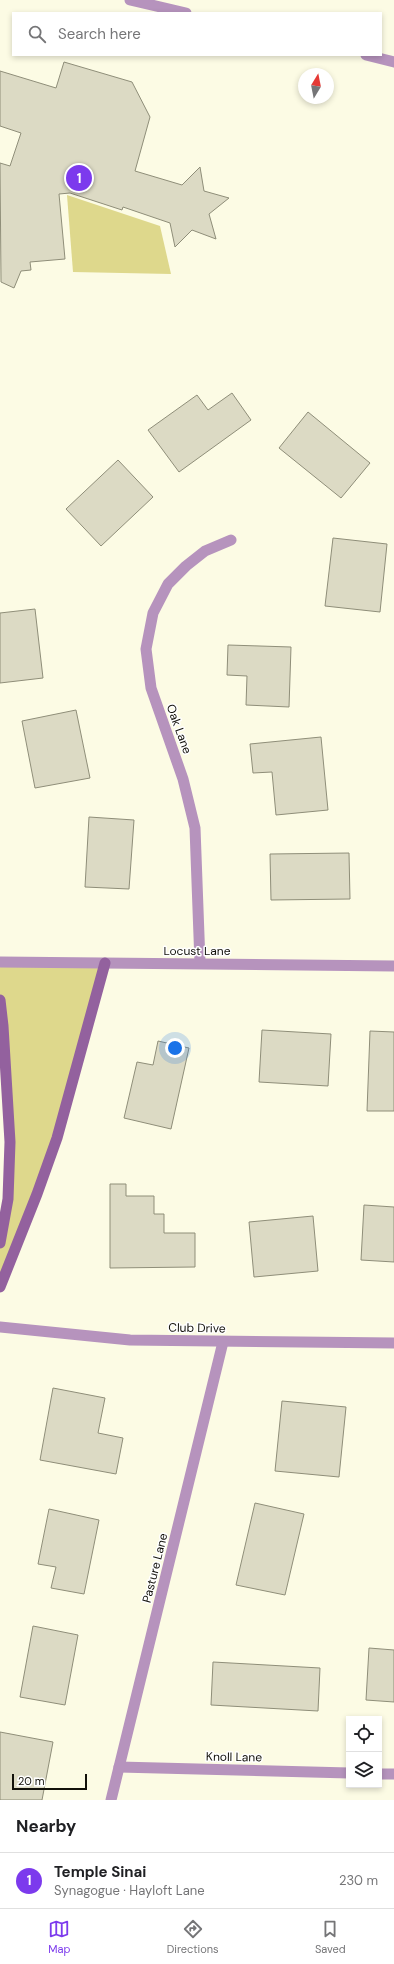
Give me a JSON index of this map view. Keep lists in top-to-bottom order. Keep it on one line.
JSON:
{"streets":{"street":["Oak Lane","Locust Lane","Club Drive","Pasture Lane","Knoll Lane"]},"crossings":[["Oak Lane","Locust Lane"],["Club Drive","Pasture Lane"],["Pasture Lane","Knoll Lane"]],"scale_bar":"20 m","north":"top","page":{"search":"Search here","pins":"1","scale":"20 m","heading":"Nearby","list":[{"mark":"1","name":"Temple Sinai","note":"Synagogue · Hayloft Lane","value":"230 m"}],"nav":["Map","Directions","Saved"]}}
